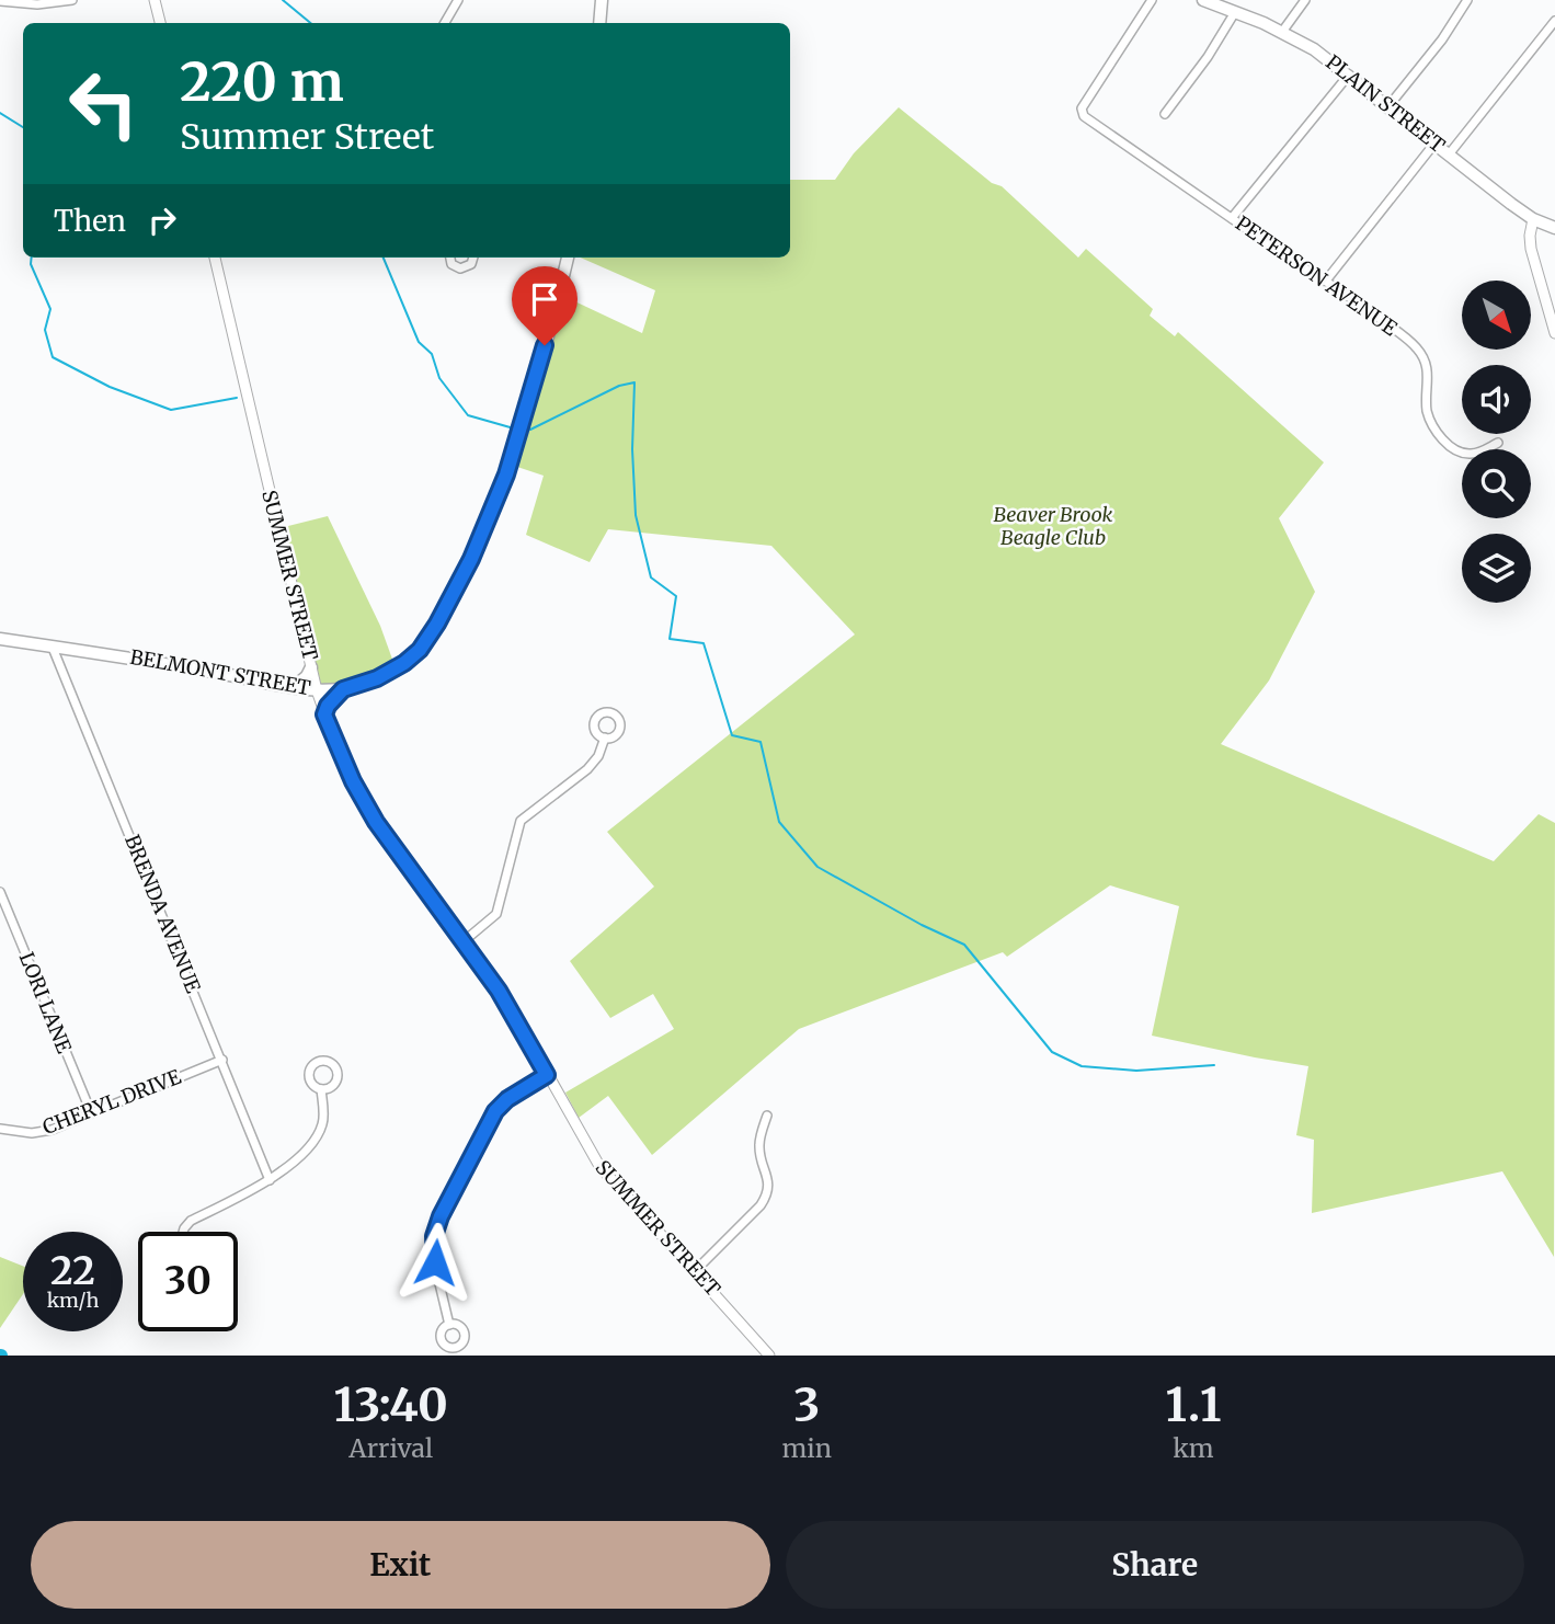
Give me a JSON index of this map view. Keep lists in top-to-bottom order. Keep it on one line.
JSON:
{"streets":{"main road":["PLAIN STREET","BELMONT STREET"],"street":["PETERSON AVENUE","SUMMER STREET","BRENDA AVENUE","LORI LANE","CHERYL DRIVE"]},"crossings":[["SUMMER STREET","BELMONT STREET"],["BELMONT STREET","BRENDA AVENUE"],["BRENDA AVENUE","CHERYL DRIVE"],["LORI LANE","CHERYL DRIVE"]],"parks":["Beaver Brook Beagle Club"],"north":"bottom right","page":{"turn":["220 m","Summer Street"],"then":"Then","speed":"22 km/h","limit":"30","eta":["13:40","Arrival","3","min","1.1","km"],"buttons":["Exit","Share"]}}
